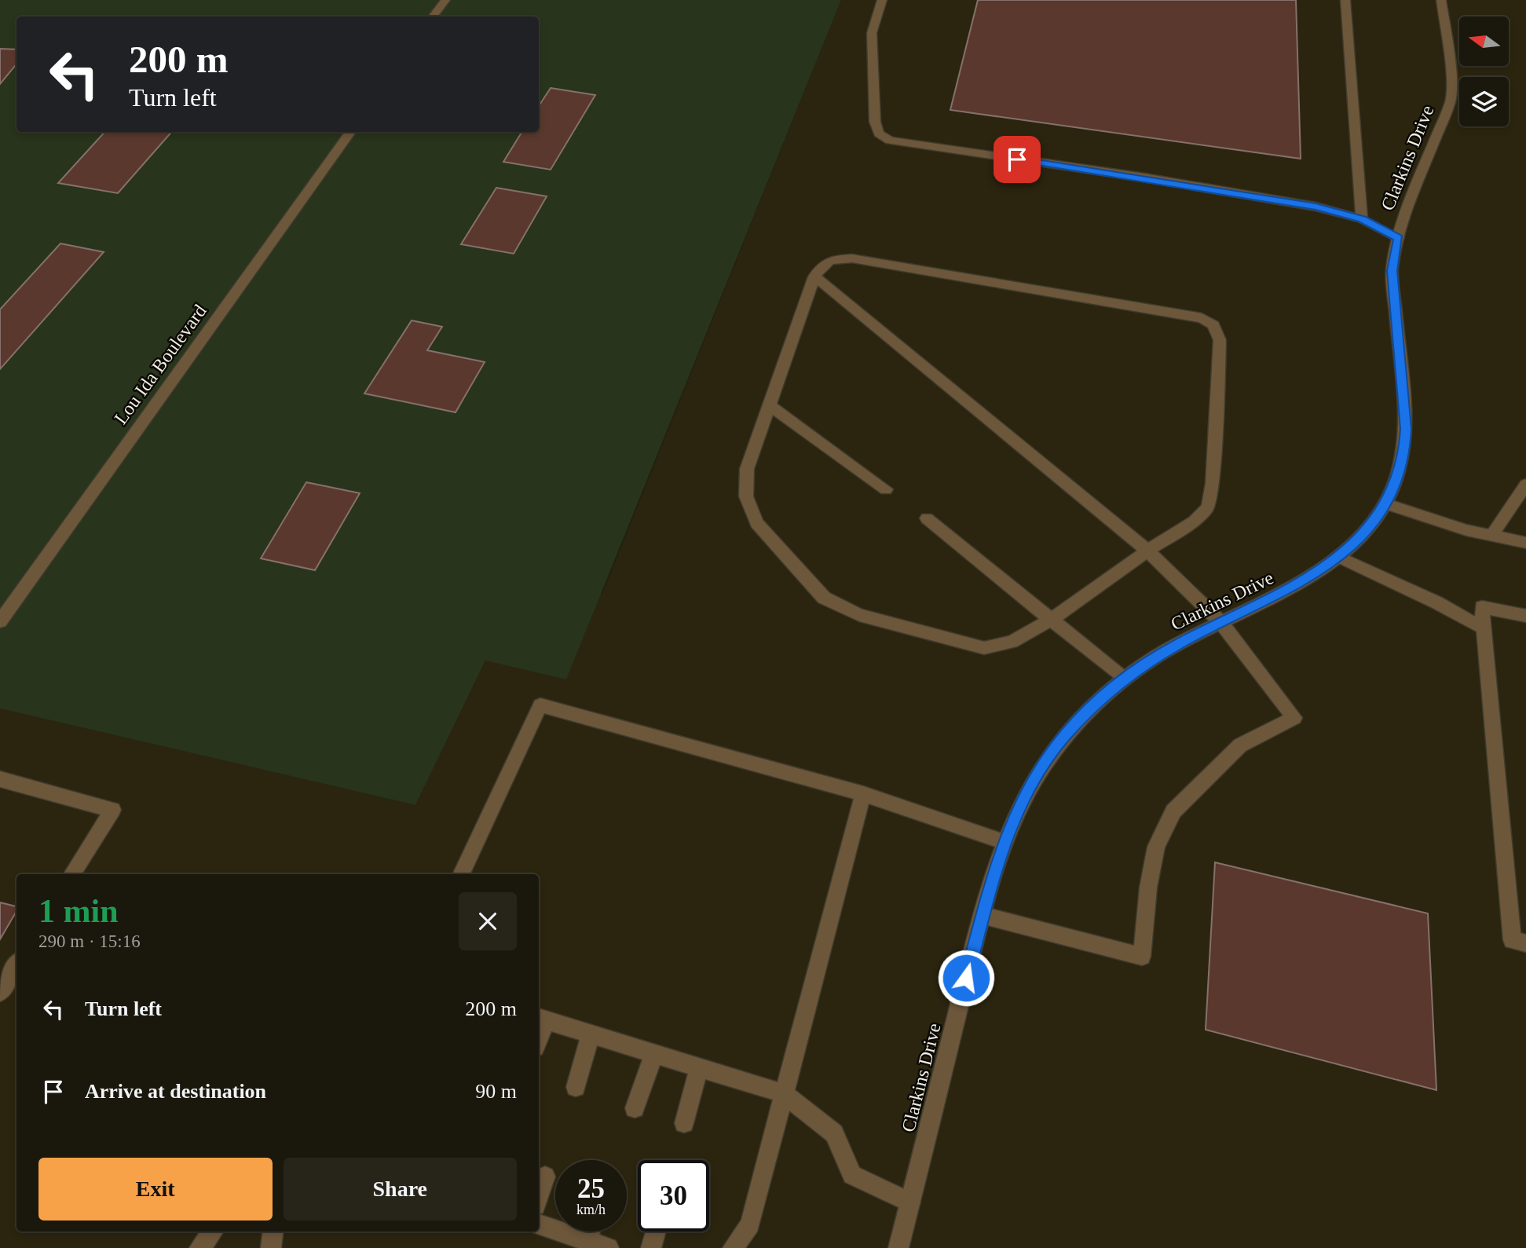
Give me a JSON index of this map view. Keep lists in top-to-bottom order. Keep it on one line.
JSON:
{"streets":{"street":["Clarkins Drive","Lou Ida Boulevard"]},"north":"left","page":{"turn":["200 m","Turn left"],"heading":["1 min","290 m · 15:16"],"list":[{"name":"Turn left","value":"200 m"},{"name":"Arrive at destination","value":"90 m"}],"buttons":["Exit","Share"],"speed":"25 km/h","limit":"30"}}
